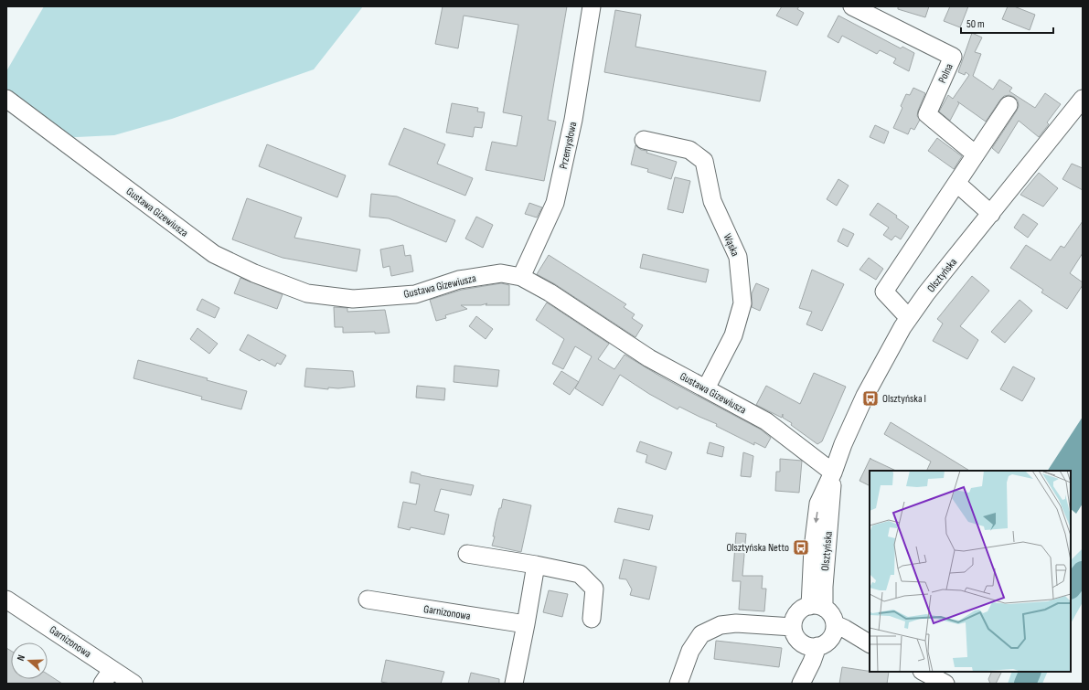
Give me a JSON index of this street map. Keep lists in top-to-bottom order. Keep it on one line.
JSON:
{"streets":{"street":["Polna","Przemysłowa","Gustawa Gizewiusza","Wąska","Olsztyńska","Garnizonowa"]},"crossings":[["Przemysłowa","Gustawa Gizewiusza"],["Gustawa Gizewiusza","Wąska"],["Gustawa Gizewiusza","Olsztyńska"]],"places":{"bus stop":["Olsztyńska I","Olsztyńska Netto"]},"scale_bar":"50 m","north":"left"}
